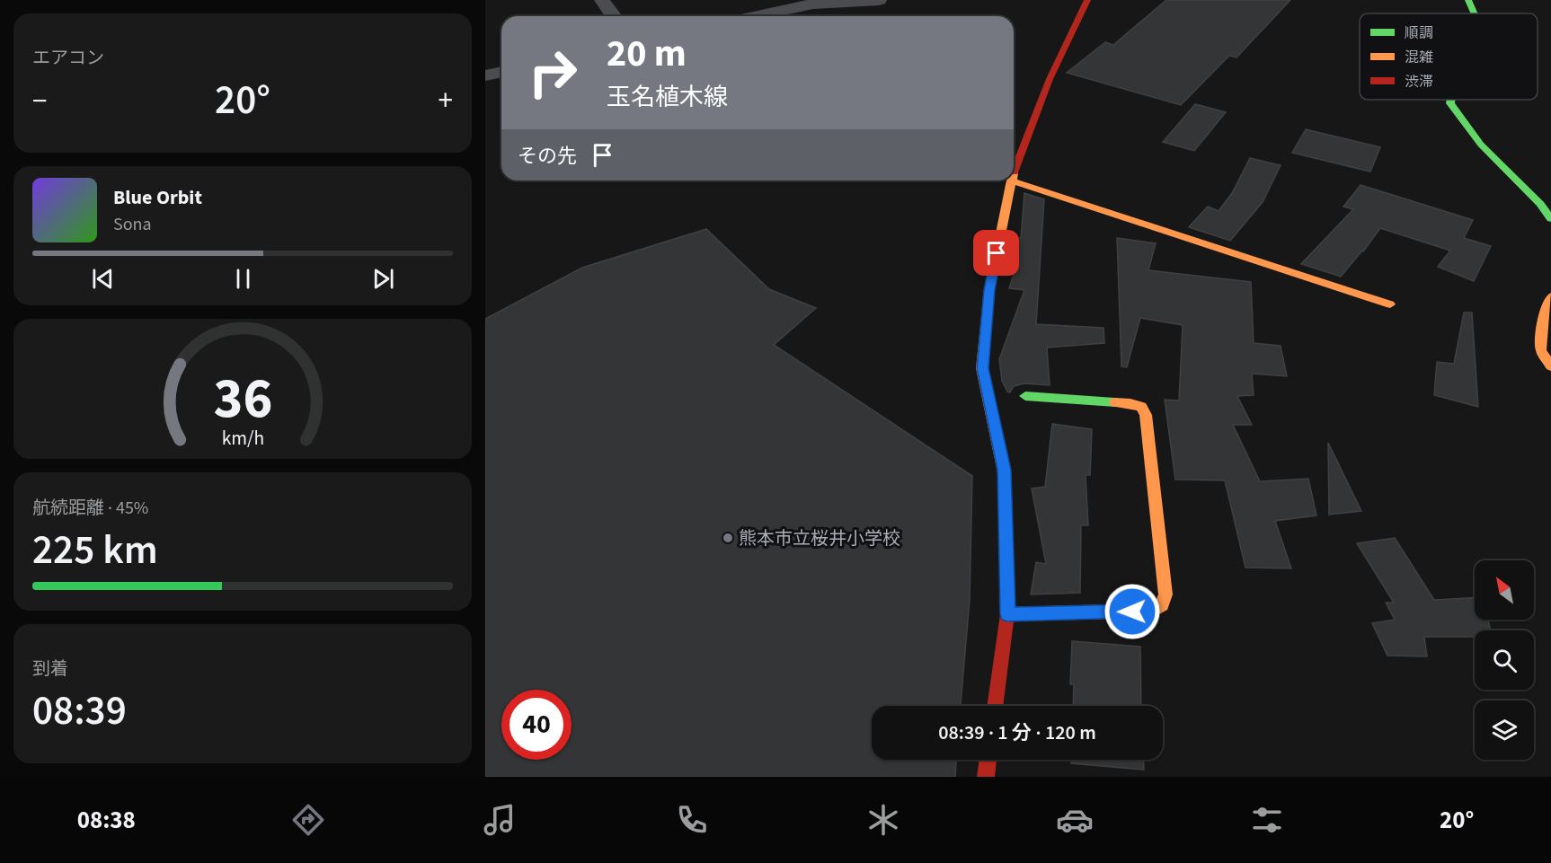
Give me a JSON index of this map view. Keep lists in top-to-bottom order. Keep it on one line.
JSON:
{"places":["熊本市立桜井小学校"],"legend":["順調","混雑","渋滞"],"north":"top left","page":{"tile":["エアコン",["航続距離 · 45%","225 km"],["到着","08:39"]],"turn":["20 m","玉名植木線"],"heat":["−","20°","+"],"then":"その先","song":["Blue Orbit","Sona"],"limit":"40","trip":"08:39 · 1 分 · 120 m","tabs":["08:38","20°"],"gauge":["36","km/h"]}}
